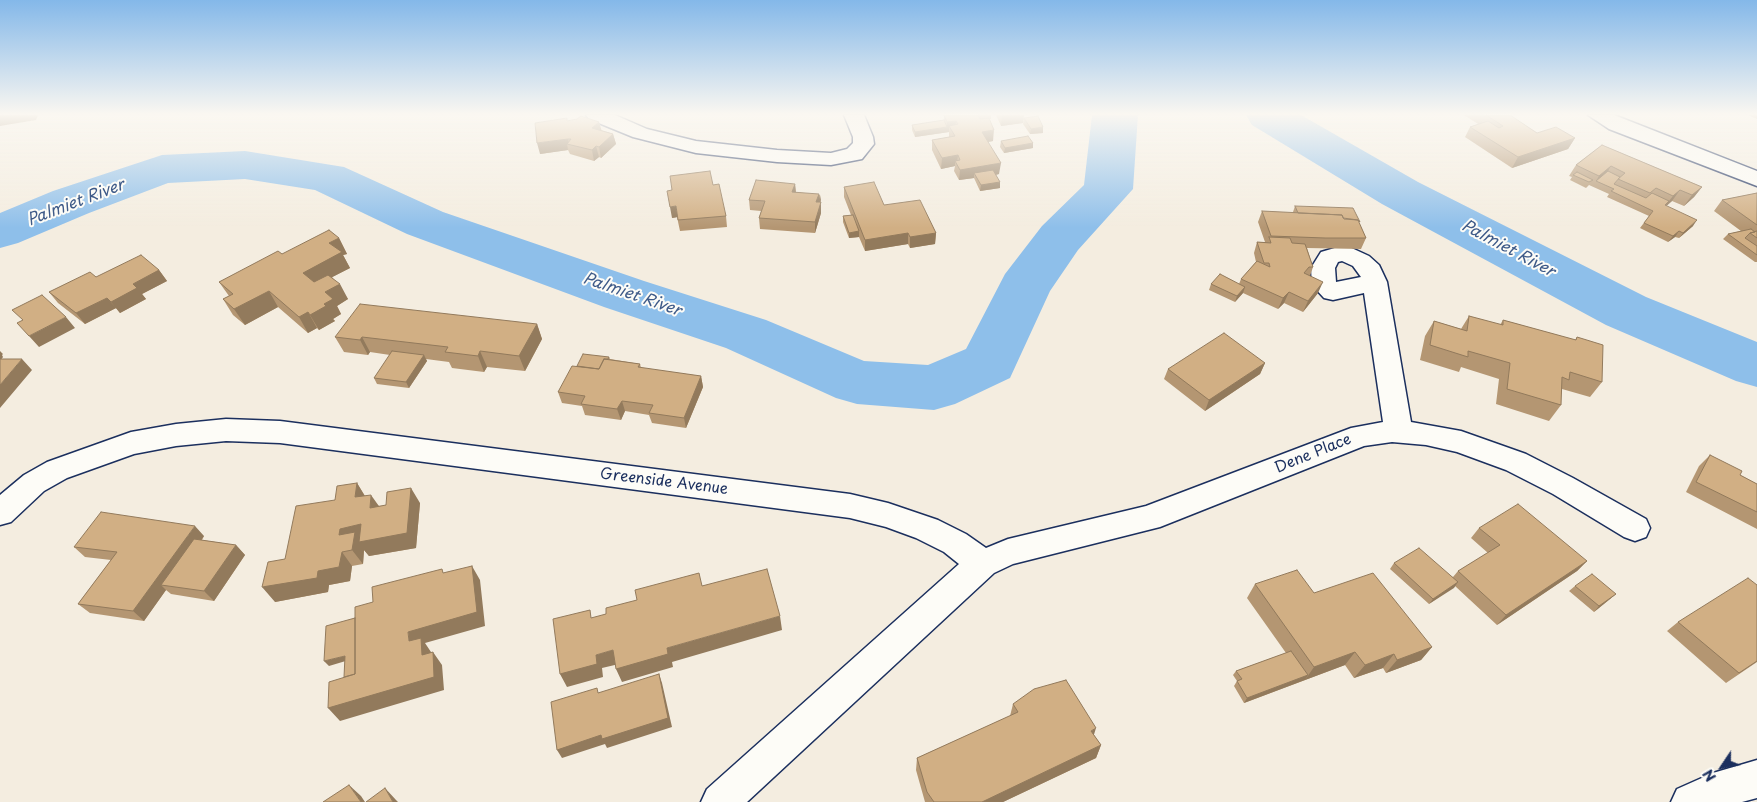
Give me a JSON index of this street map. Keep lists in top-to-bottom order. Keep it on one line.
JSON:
{"streets":{"street":["Dene Place","Greenside Avenue"]},"crossings":[["Dene Place","Greenside Avenue"]],"water":["Palmiet River"],"north":"bottom left"}
